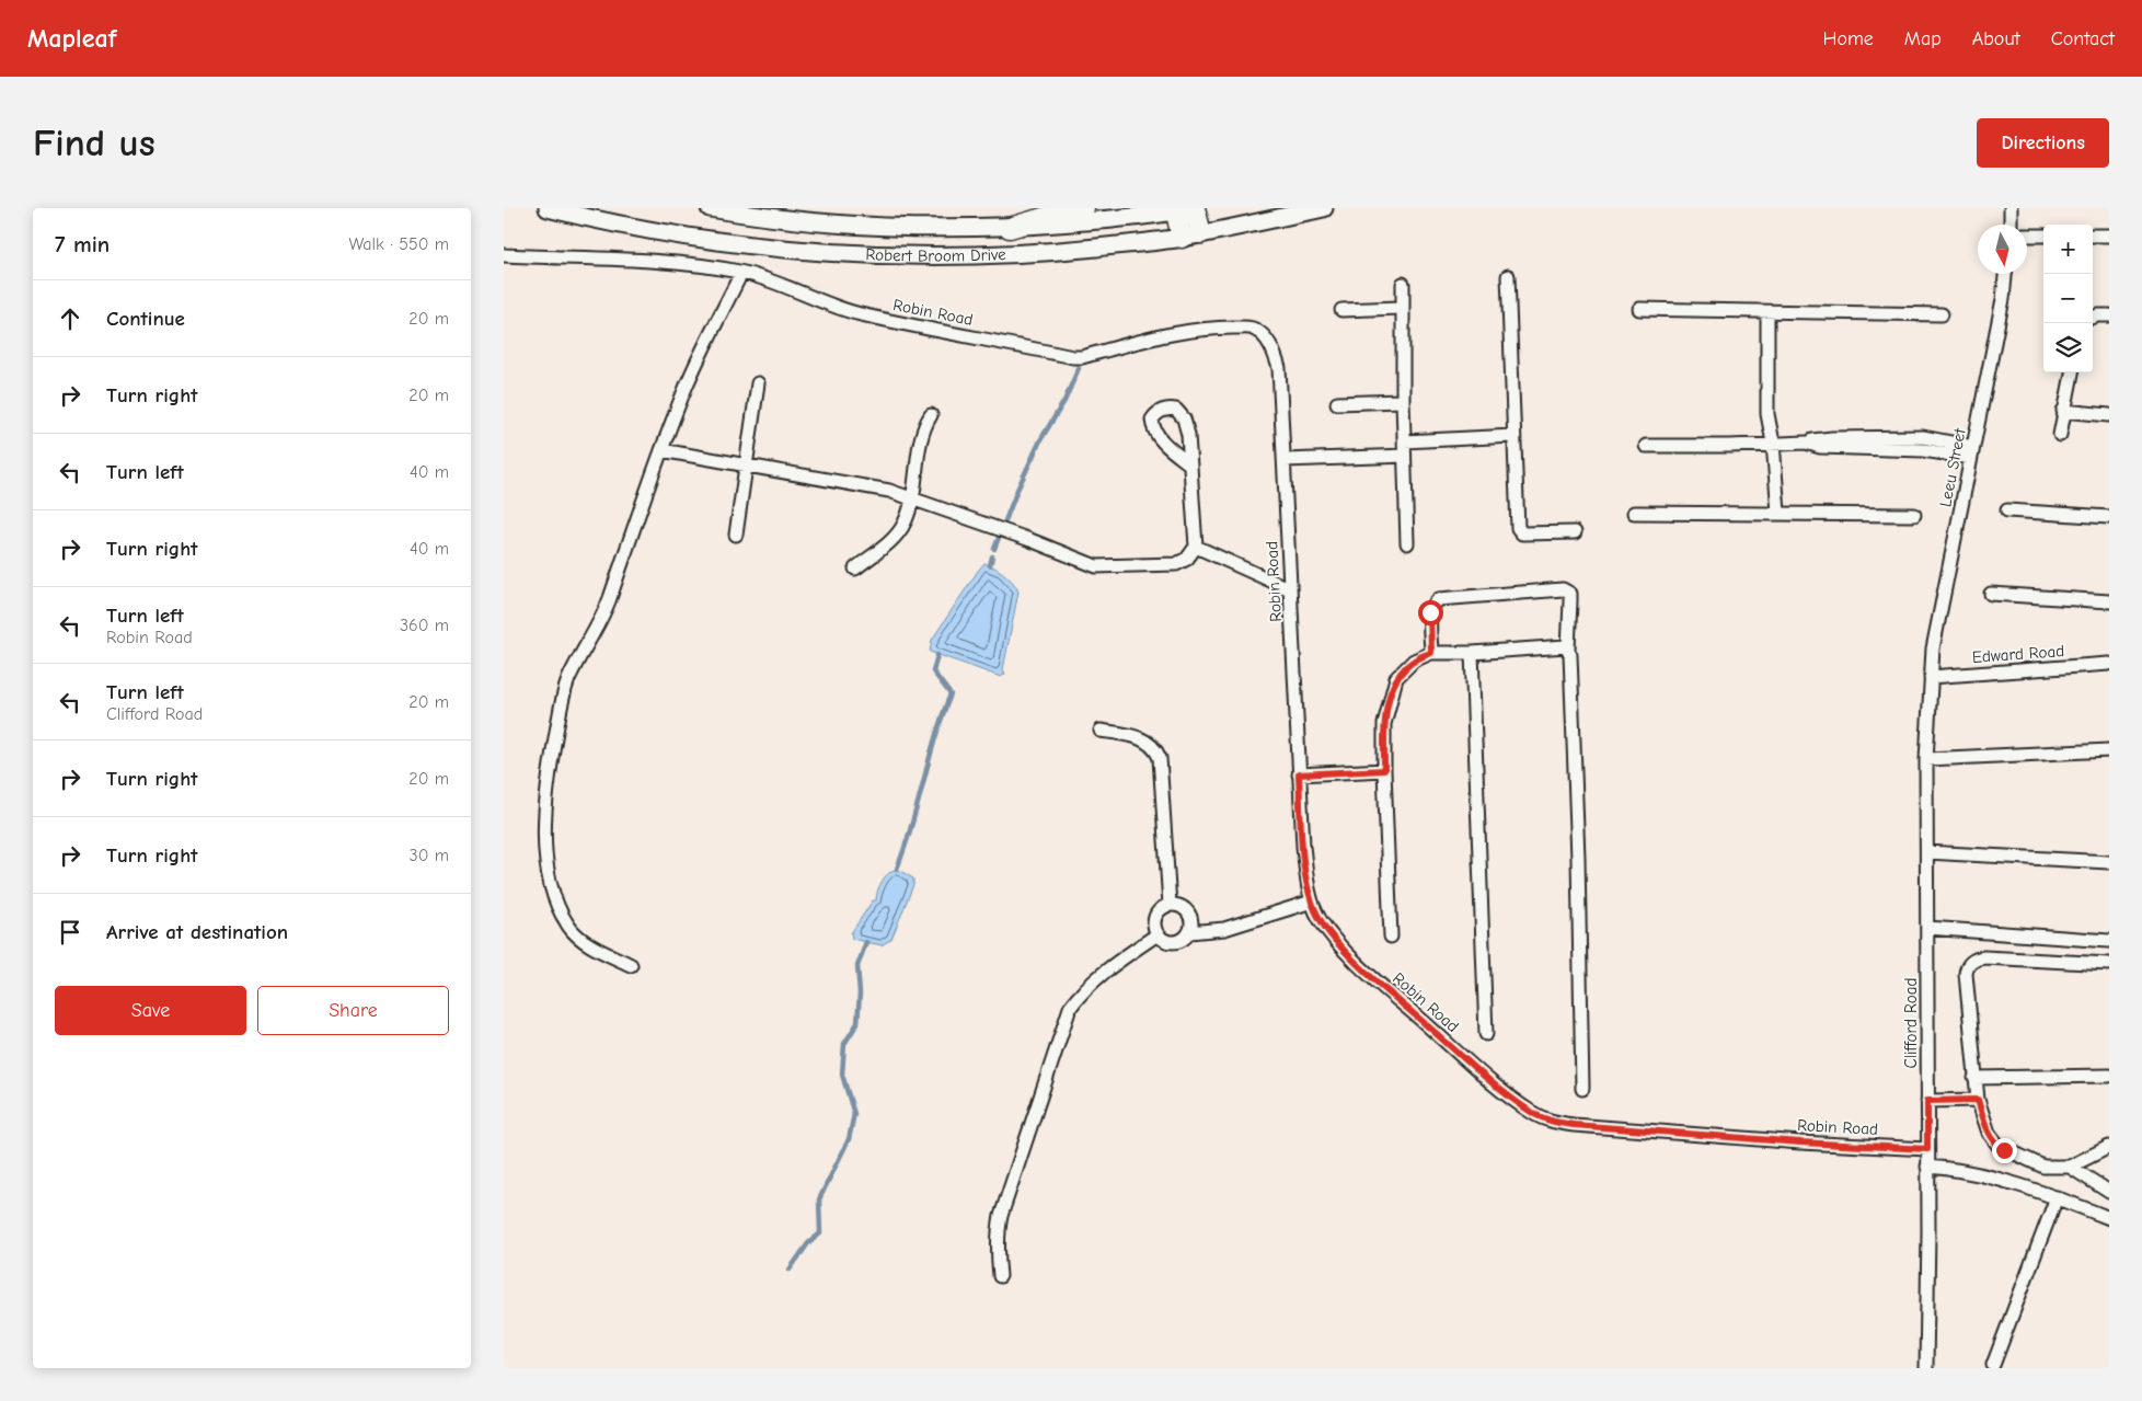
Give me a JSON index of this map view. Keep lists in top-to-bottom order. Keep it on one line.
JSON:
{"streets":{"street":["Robert Broom Drive","Robin Road","Leeu Street","Edward Road","Clifford Road"]},"crossings":[["Robin Road","Clifford Road"],["Leeu Street","Edward Road"],["Leeu Street","Clifford Road"],["Edward Road","Clifford Road"]],"north":"bottom","page":{"header":"Mapleaf","nav":["Home","Map","About","Contact"],"buttons":["Directions",["Save","Share"]],"title":"Find us","heading":["7 min","Walk · 550 m"],"map_buttons":["+","−"],"list":[["Continue","20 m"],["Turn right","20 m"],["Turn left","40 m"],["Turn right","40 m"],["Turn left","Robin Road","360 m"],["Turn left","Clifford Road","20 m"],["Turn right","20 m"],["Turn right","30 m"],"Arrive at destination"]}}
